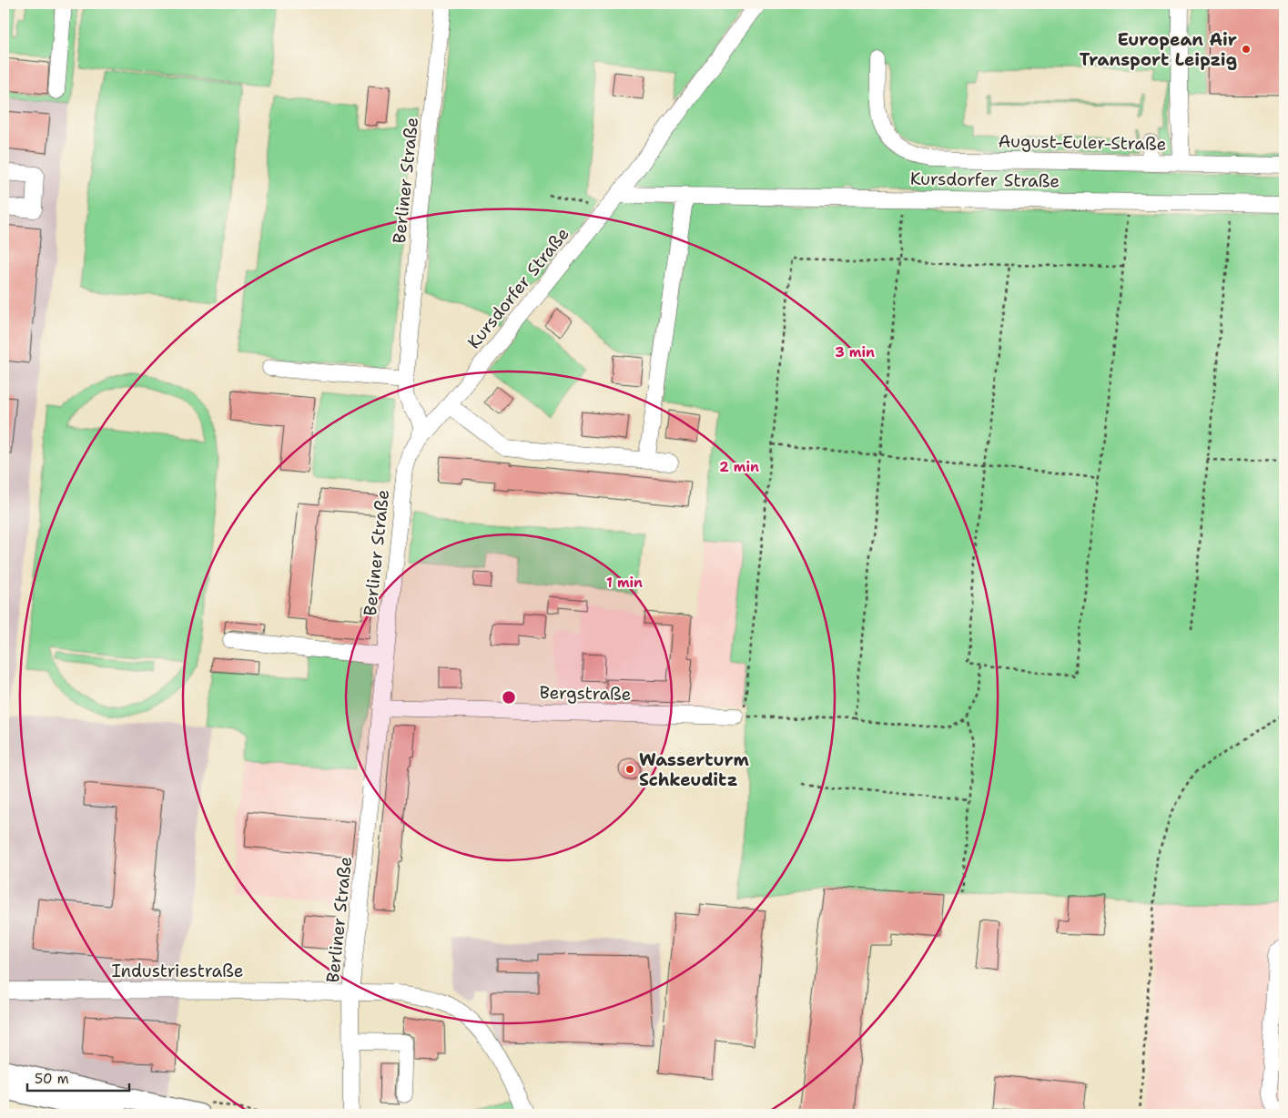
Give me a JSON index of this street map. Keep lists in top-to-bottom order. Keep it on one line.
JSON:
{"streets":{"street":["August-Euler-Straße","Kursdorfer Straße","Berliner Straße","Bergstraße","Industriestraße"]},"crossings":[["Kursdorfer Straße","Berliner Straße"],["Berliner Straße","Bergstraße"],["Berliner Straße","Industriestraße"]],"places":["European Air Transport Leipzig","Wasserturm Schkeuditz"],"scale_bar":"50 m","rings":["3 min","2 min","1 min"]}
